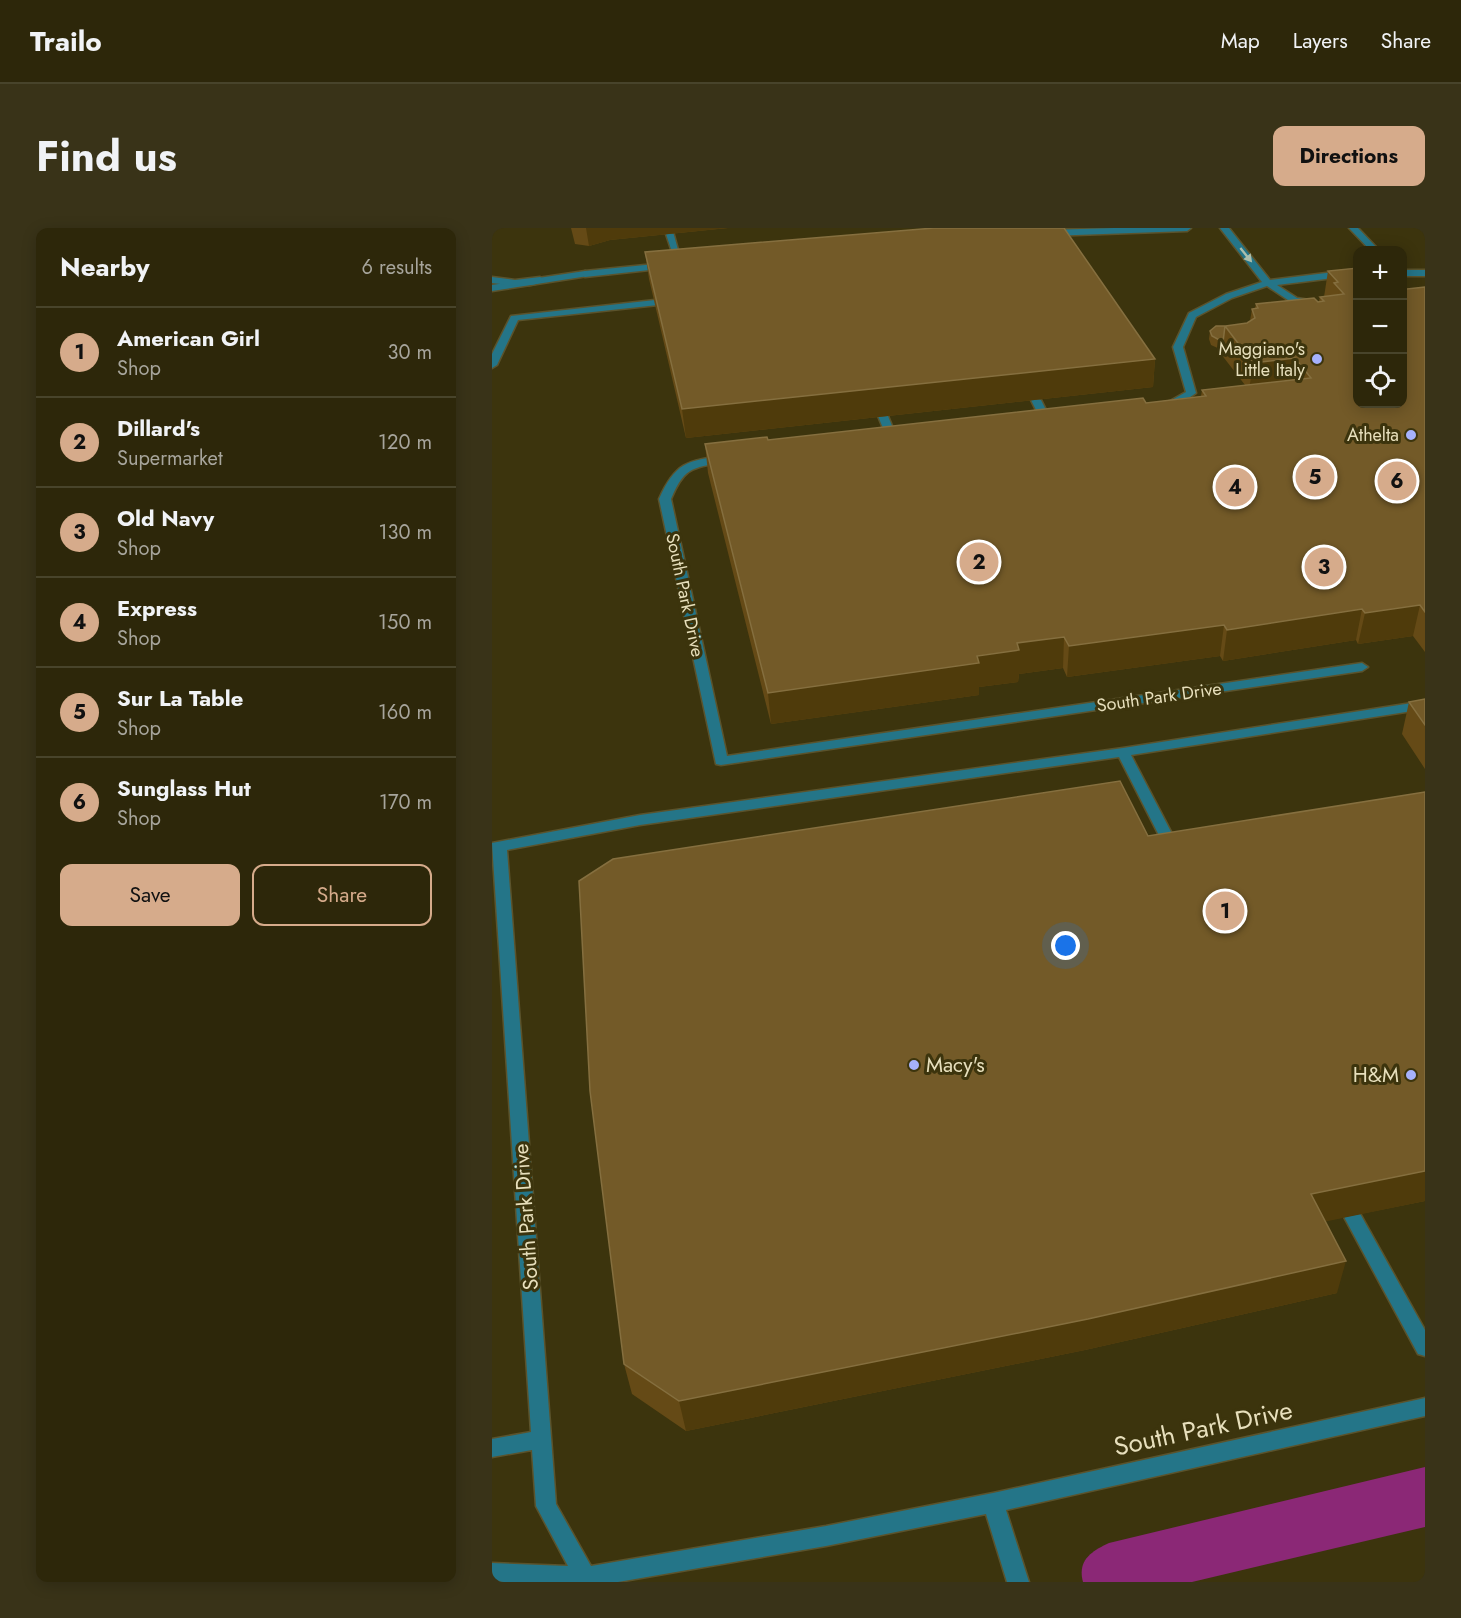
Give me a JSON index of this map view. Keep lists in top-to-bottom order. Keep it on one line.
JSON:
{"streets":{"street":["South Park Drive"]},"places":["Maggiano's Little Italy","Athelta","Macy's","H&M"],"page":{"header":"Trailo","nav":["Map","Layers","Share"],"title":"Find us","buttons":["Directions",["Save","Share"]],"heading":["Nearby","6 results"],"map_buttons":["+","−"],"list":[{"mark":"1","name":"American Girl","note":"Shop","value":"30 m"},{"mark":"2","name":"Dillard's","note":"Supermarket","value":"120 m"},{"mark":"3","name":"Old Navy","note":"Shop","value":"130 m"},{"mark":"4","name":"Express","note":"Shop","value":"150 m"},{"mark":"5","name":"Sur La Table","note":"Shop","value":"160 m"},{"mark":"6","name":"Sunglass Hut","note":"Shop","value":"170 m"}],"pins":["5","6","4","2","3","1"]}}
